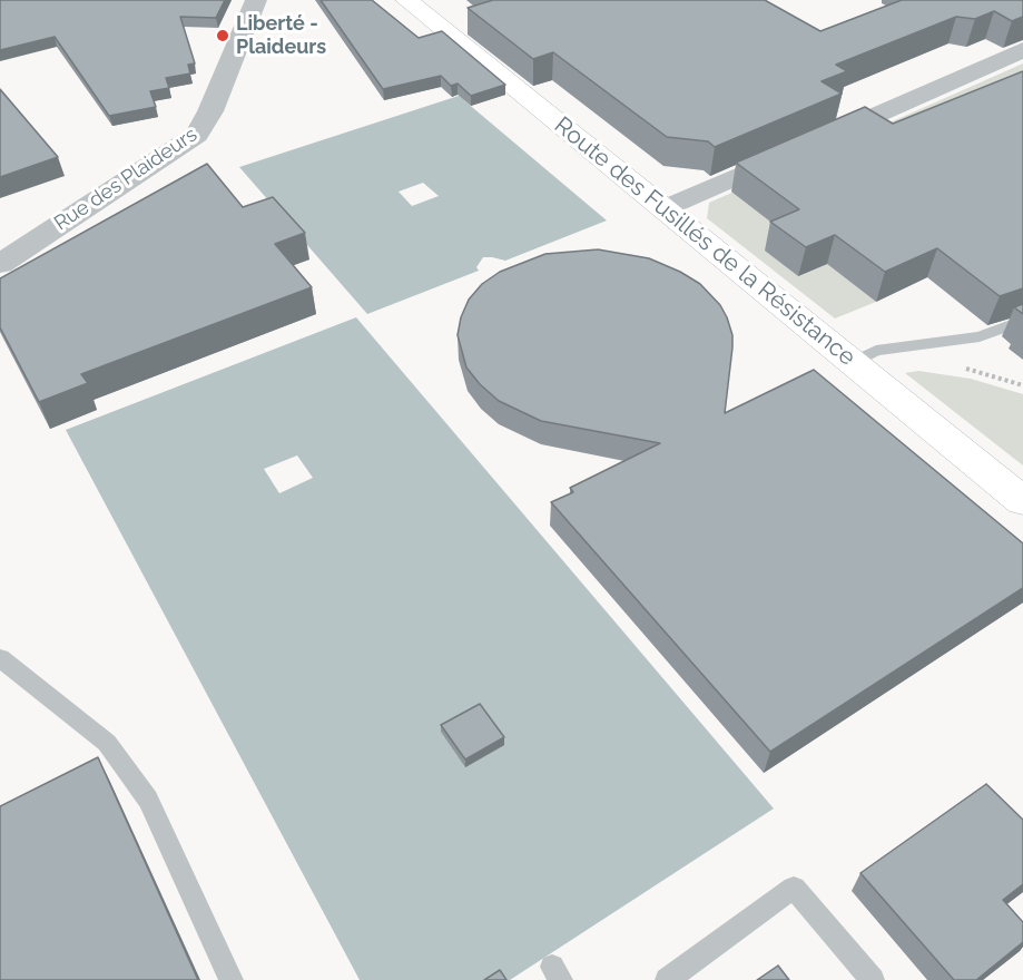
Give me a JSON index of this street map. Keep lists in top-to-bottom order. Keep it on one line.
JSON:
{"streets":{"main road":["Route des Fusillés de la Résistance"],"street":["Rue des Plaideurs"]},"places":["Liberté - Plaideurs"]}
